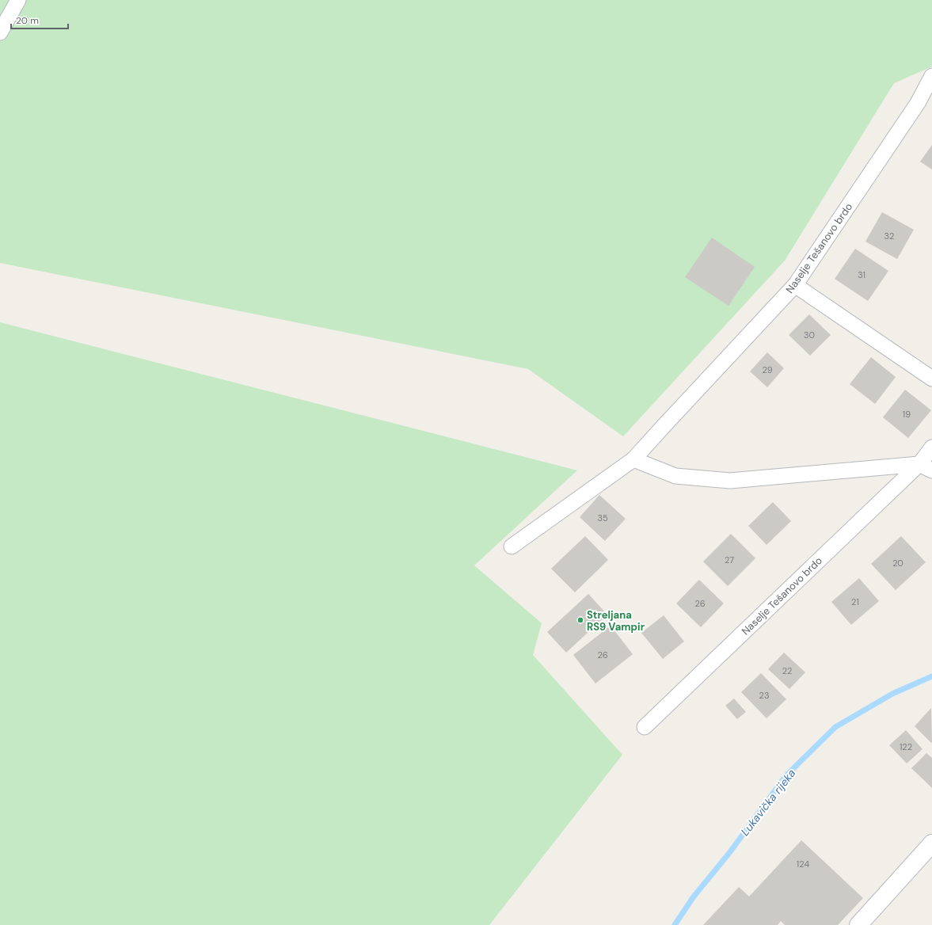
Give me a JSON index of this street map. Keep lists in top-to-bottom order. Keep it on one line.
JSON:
{"streets":{"street":["Naselje Tešanovo brdo"]},"water":["Lukavička rijeka"],"places":["Streljana RS9 Vampir"],"house_numbers":["32","31","30","29","19","35","27","20","21","26","26","22","23","122","124"],"scale_bar":"20 m"}
